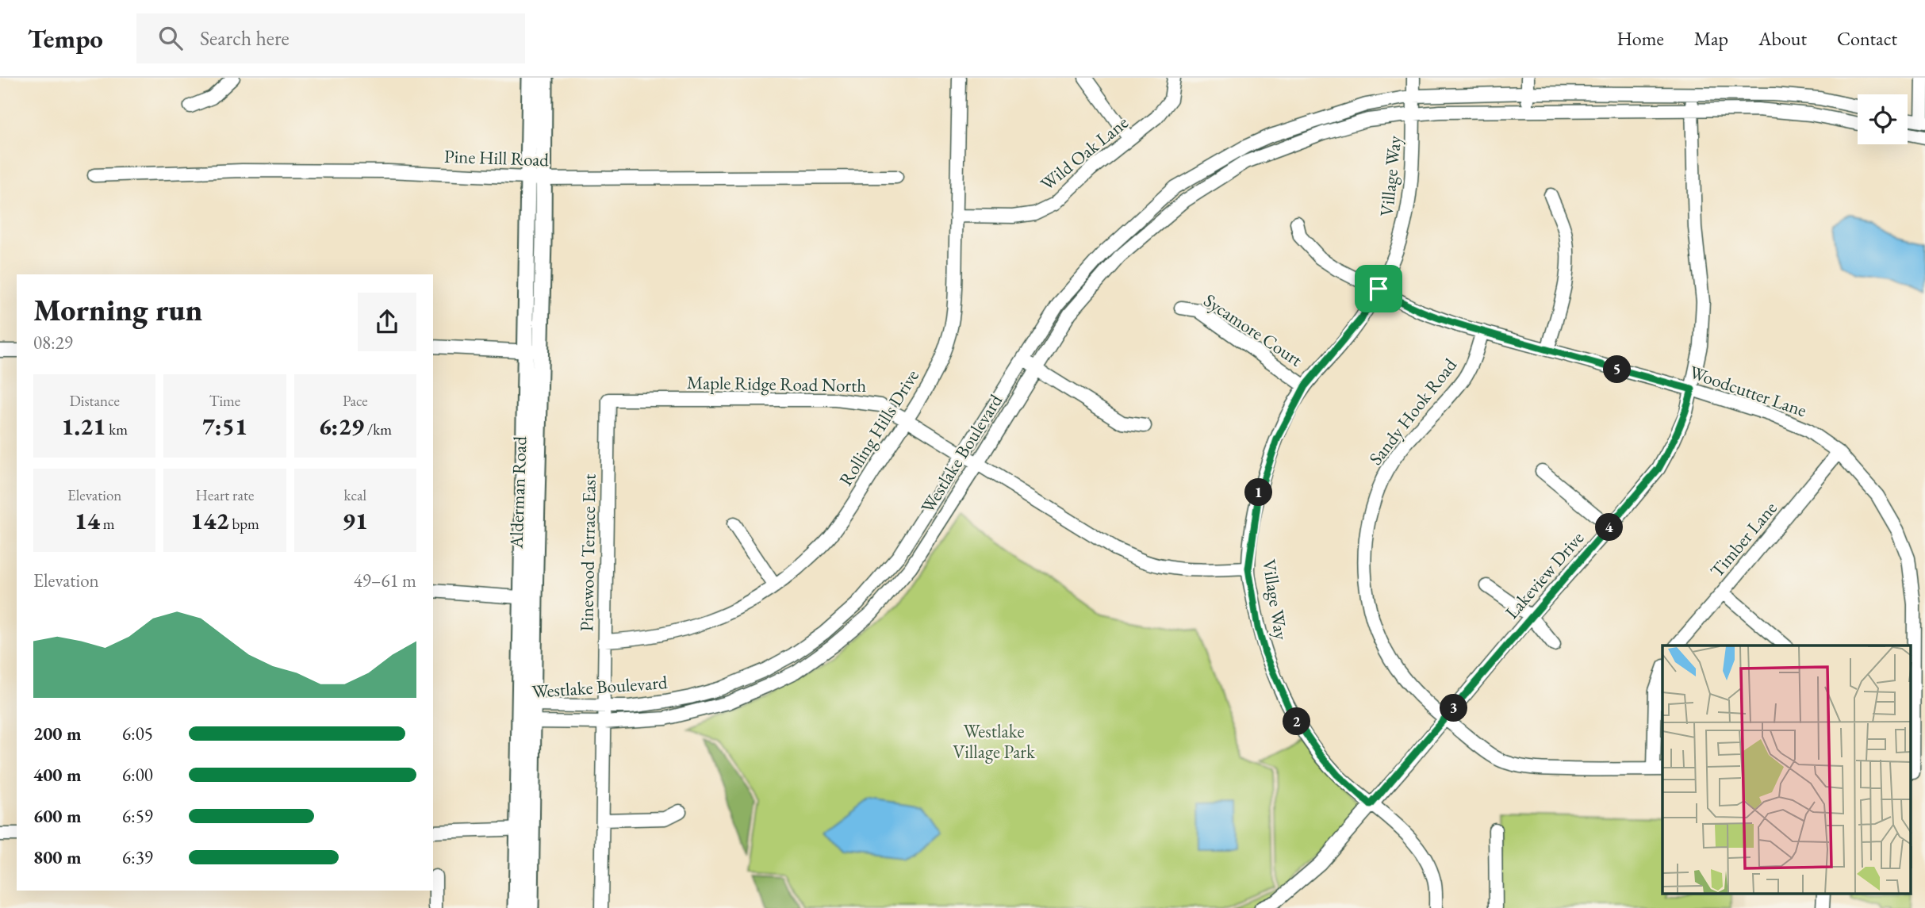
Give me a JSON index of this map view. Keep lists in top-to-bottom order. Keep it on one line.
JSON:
{"streets":{"main road":["Alderman Road"],"street":["Wild Oak Lane","Pine Hill Road","Village Way","Sycamore Court","Maple Ridge Road North","Woodcutter Lane","Sandy Hook Road","Rolling Hills Drive","Westlake Boulevard","Timber Lane","Pinewood Terrace East","Lakeview Drive"]},"crossings":[["Wild Oak Lane","Rolling Hills Drive"],["Pine Hill Road","Alderman Road"],["Village Way","Sycamore Court"],["Village Way","Maple Ridge Road North"],["Village Way","Woodcutter Lane"],["Village Way","Westlake Boulevard"],["Village Way","Lakeview Drive"],["Maple Ridge Road North","Rolling Hills Drive"],["Maple Ridge Road North","Westlake Boulevard"],["Maple Ridge Road North","Pinewood Terrace East"],["Woodcutter Lane","Sandy Hook Road"],["Woodcutter Lane","Timber Lane"],["Woodcutter Lane","Lakeview Drive"],["Sandy Hook Road","Lakeview Drive"],["Rolling Hills Drive","Pinewood Terrace East"],["Westlake Boulevard","Alderman Road"],["Westlake Boulevard","Pinewood Terrace East"],["Westlake Boulevard","Lakeview Drive"]],"parks":["Westlake Village Park"],"page":{"header":"Tempo","search":"Search here","nav":["Home","Map","About","Contact"],"heading":["Morning run","08:29"],"pins":["5","1","4","3","2"],"stats":[["Distance","1.21 km"],["Time","7:51"],["Pace","6:29 /km"],["Elevation","14 m"],["Heart rate","142 bpm"],["kcal","91"]],"chart":["Elevation","49–61 m"],"list":[{"name":"200 m","note":"6:05"},{"name":"400 m","note":"6:00"},{"name":"600 m","note":"6:59"},{"name":"800 m","note":"6:39"}]}}
